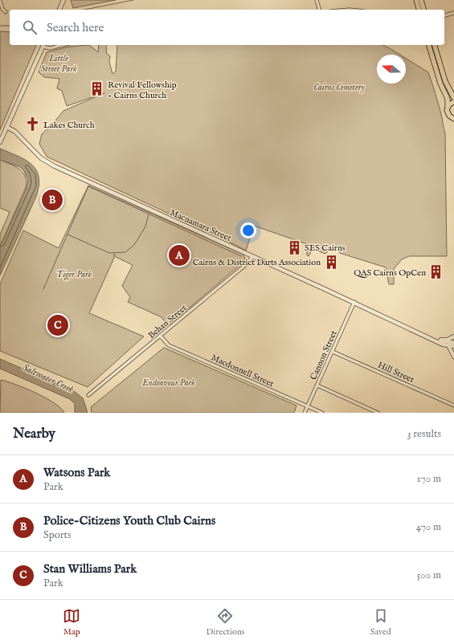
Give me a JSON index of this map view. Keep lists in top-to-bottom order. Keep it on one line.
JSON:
{"streets":{"street":["Macnamara Street","Behan Street","Cannon Street","Macdonnell Street","Hill Street"]},"crossings":[["Macnamara Street","Behan Street"],["Macnamara Street","Cannon Street"],["Behan Street","Macdonnell Street"],["Cannon Street","Macdonnell Street"],["Cannon Street","Hill Street"]],"water":["Saltwater Creek"],"parks":["Little Street Park","Cairns Cemetery","Tiger Park","Endeavour Park"],"places":{"building":["Revival Fellowship - Cairns Church","SES Cairns","Cairns & District Darts Association","QAS Cairns OpCen"],"church":["Lakes Church"]},"north":"left","page":{"search":"Search here","pins":["B","A","C"],"heading":["Nearby","3 results"],"list":[{"mark":"A","name":"Watsons Park","note":"Park","value":"170 m"},{"mark":"B","name":"Police-Citizens Youth Club Cairns","note":"Sports","value":"470 m"},{"mark":"C","name":"Stan Williams Park","note":"Park","value":"500 m"}],"nav":["Map","Directions","Saved"]}}
